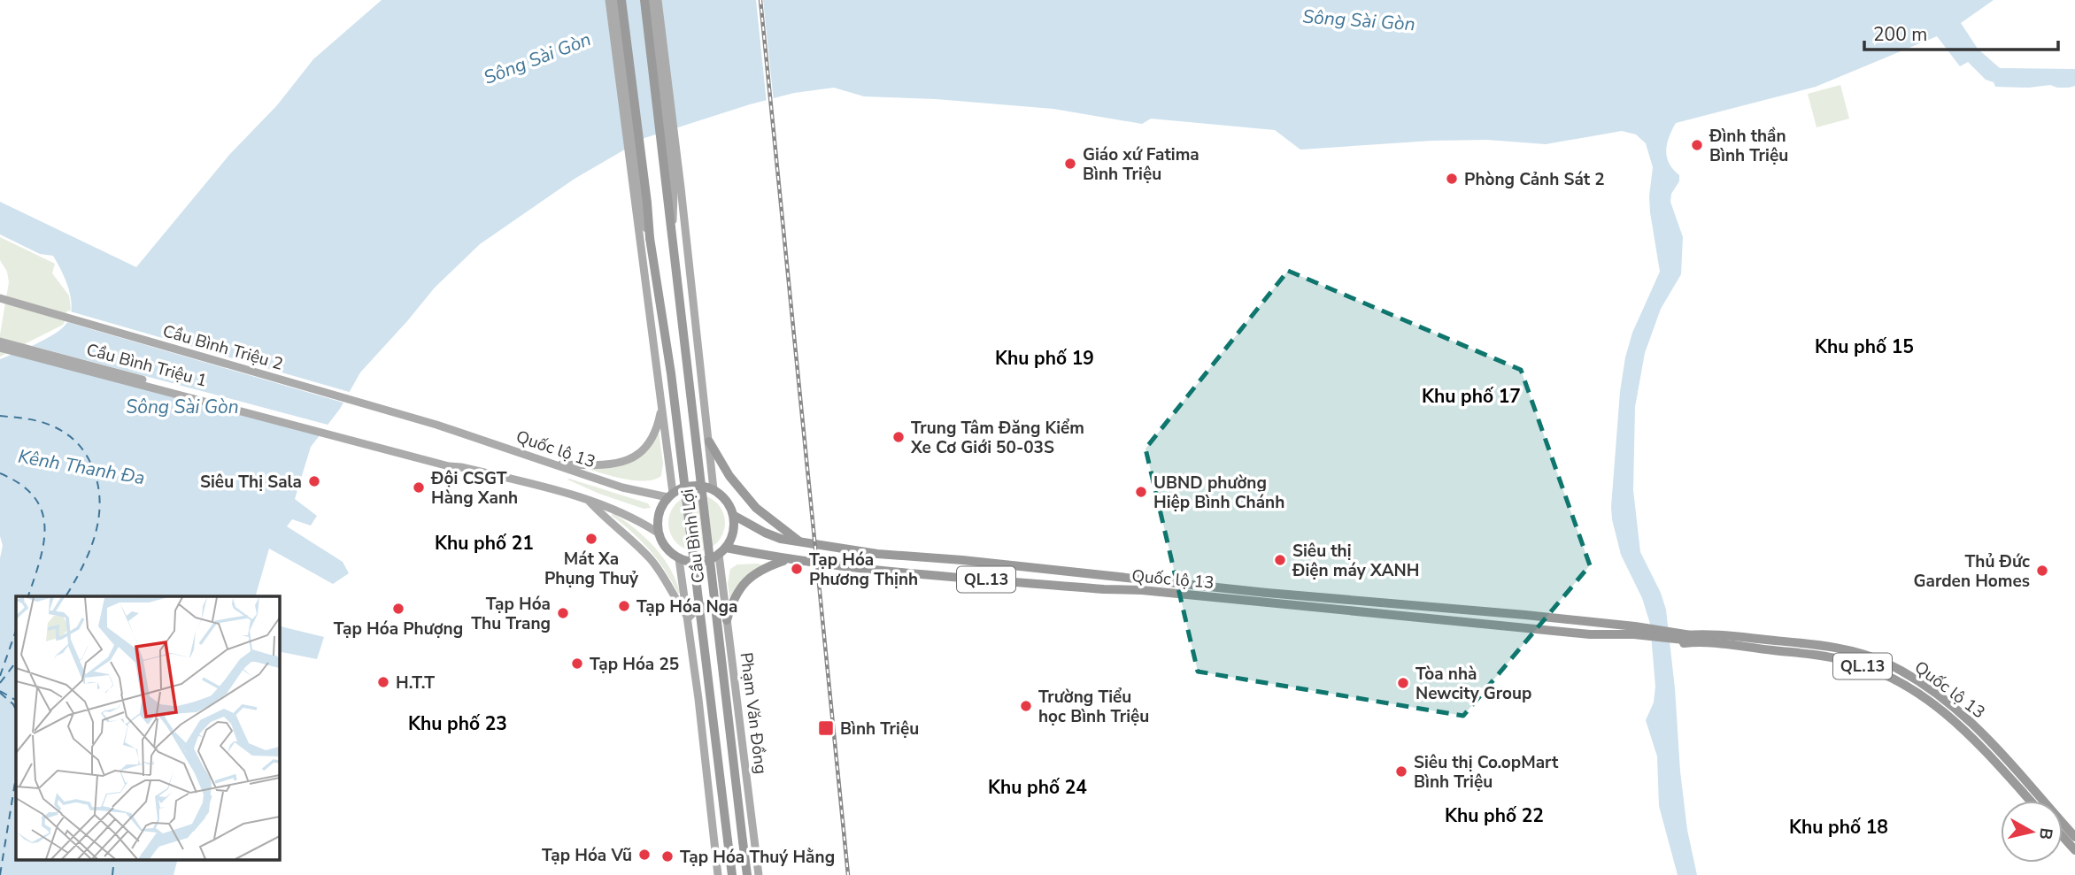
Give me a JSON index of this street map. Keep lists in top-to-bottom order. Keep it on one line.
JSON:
{"streets":{"highway":["Quốc lộ 13","Cầu Bình Lợi","QL.13"],"main road":["Cầu Bình Triệu 2","Cầu Bình Triệu 1","Phạm Văn Đồng"]},"crossings":[["Cầu Bình Triệu 2","Quốc lộ 13"],["Quốc lộ 13","Phạm Văn Đồng"]],"districts":["Khu phố 15","Khu phố 19","Khu phố 17","Khu phố 21","Khu phố 23","Khu phố 24","Khu phố 22","Khu phố 18"],"water":["Sông Sài Gòn","Kênh Thanh Đa"],"places":{"other":["Đình thần Bình Triệu","Giáo xứ Fatima Bình Triệu","Phòng Cảnh Sát 2","Trung Tâm Đăng Kiểm Xe Cơ Giới 50-03S","Siêu Thị Sala","Đội CSGT Hàng Xanh","UBND phường Hiệp Bình Chánh","Mát Xa Phụng Thuỷ","Siêu thị Điện máy XANH","Tạp Hóa Phương Thịnh","Thủ Đức Garden Homes","Tạp Hóa Nga","Tạp Hóa Phượng","Tạp Hóa Thu Trang","Tạp Hóa 25","H.T.T","Tòa nhà Newcity Group","Trường Tiểu học Bình Triệu","Siêu thị Co.opMart Bình Triệu","Tạp Hóa Vũ","Tạp Hóa Thuý Hằng"],"transit":["Bình Triệu"]},"scale_bar":"200 m","north":"right"}
